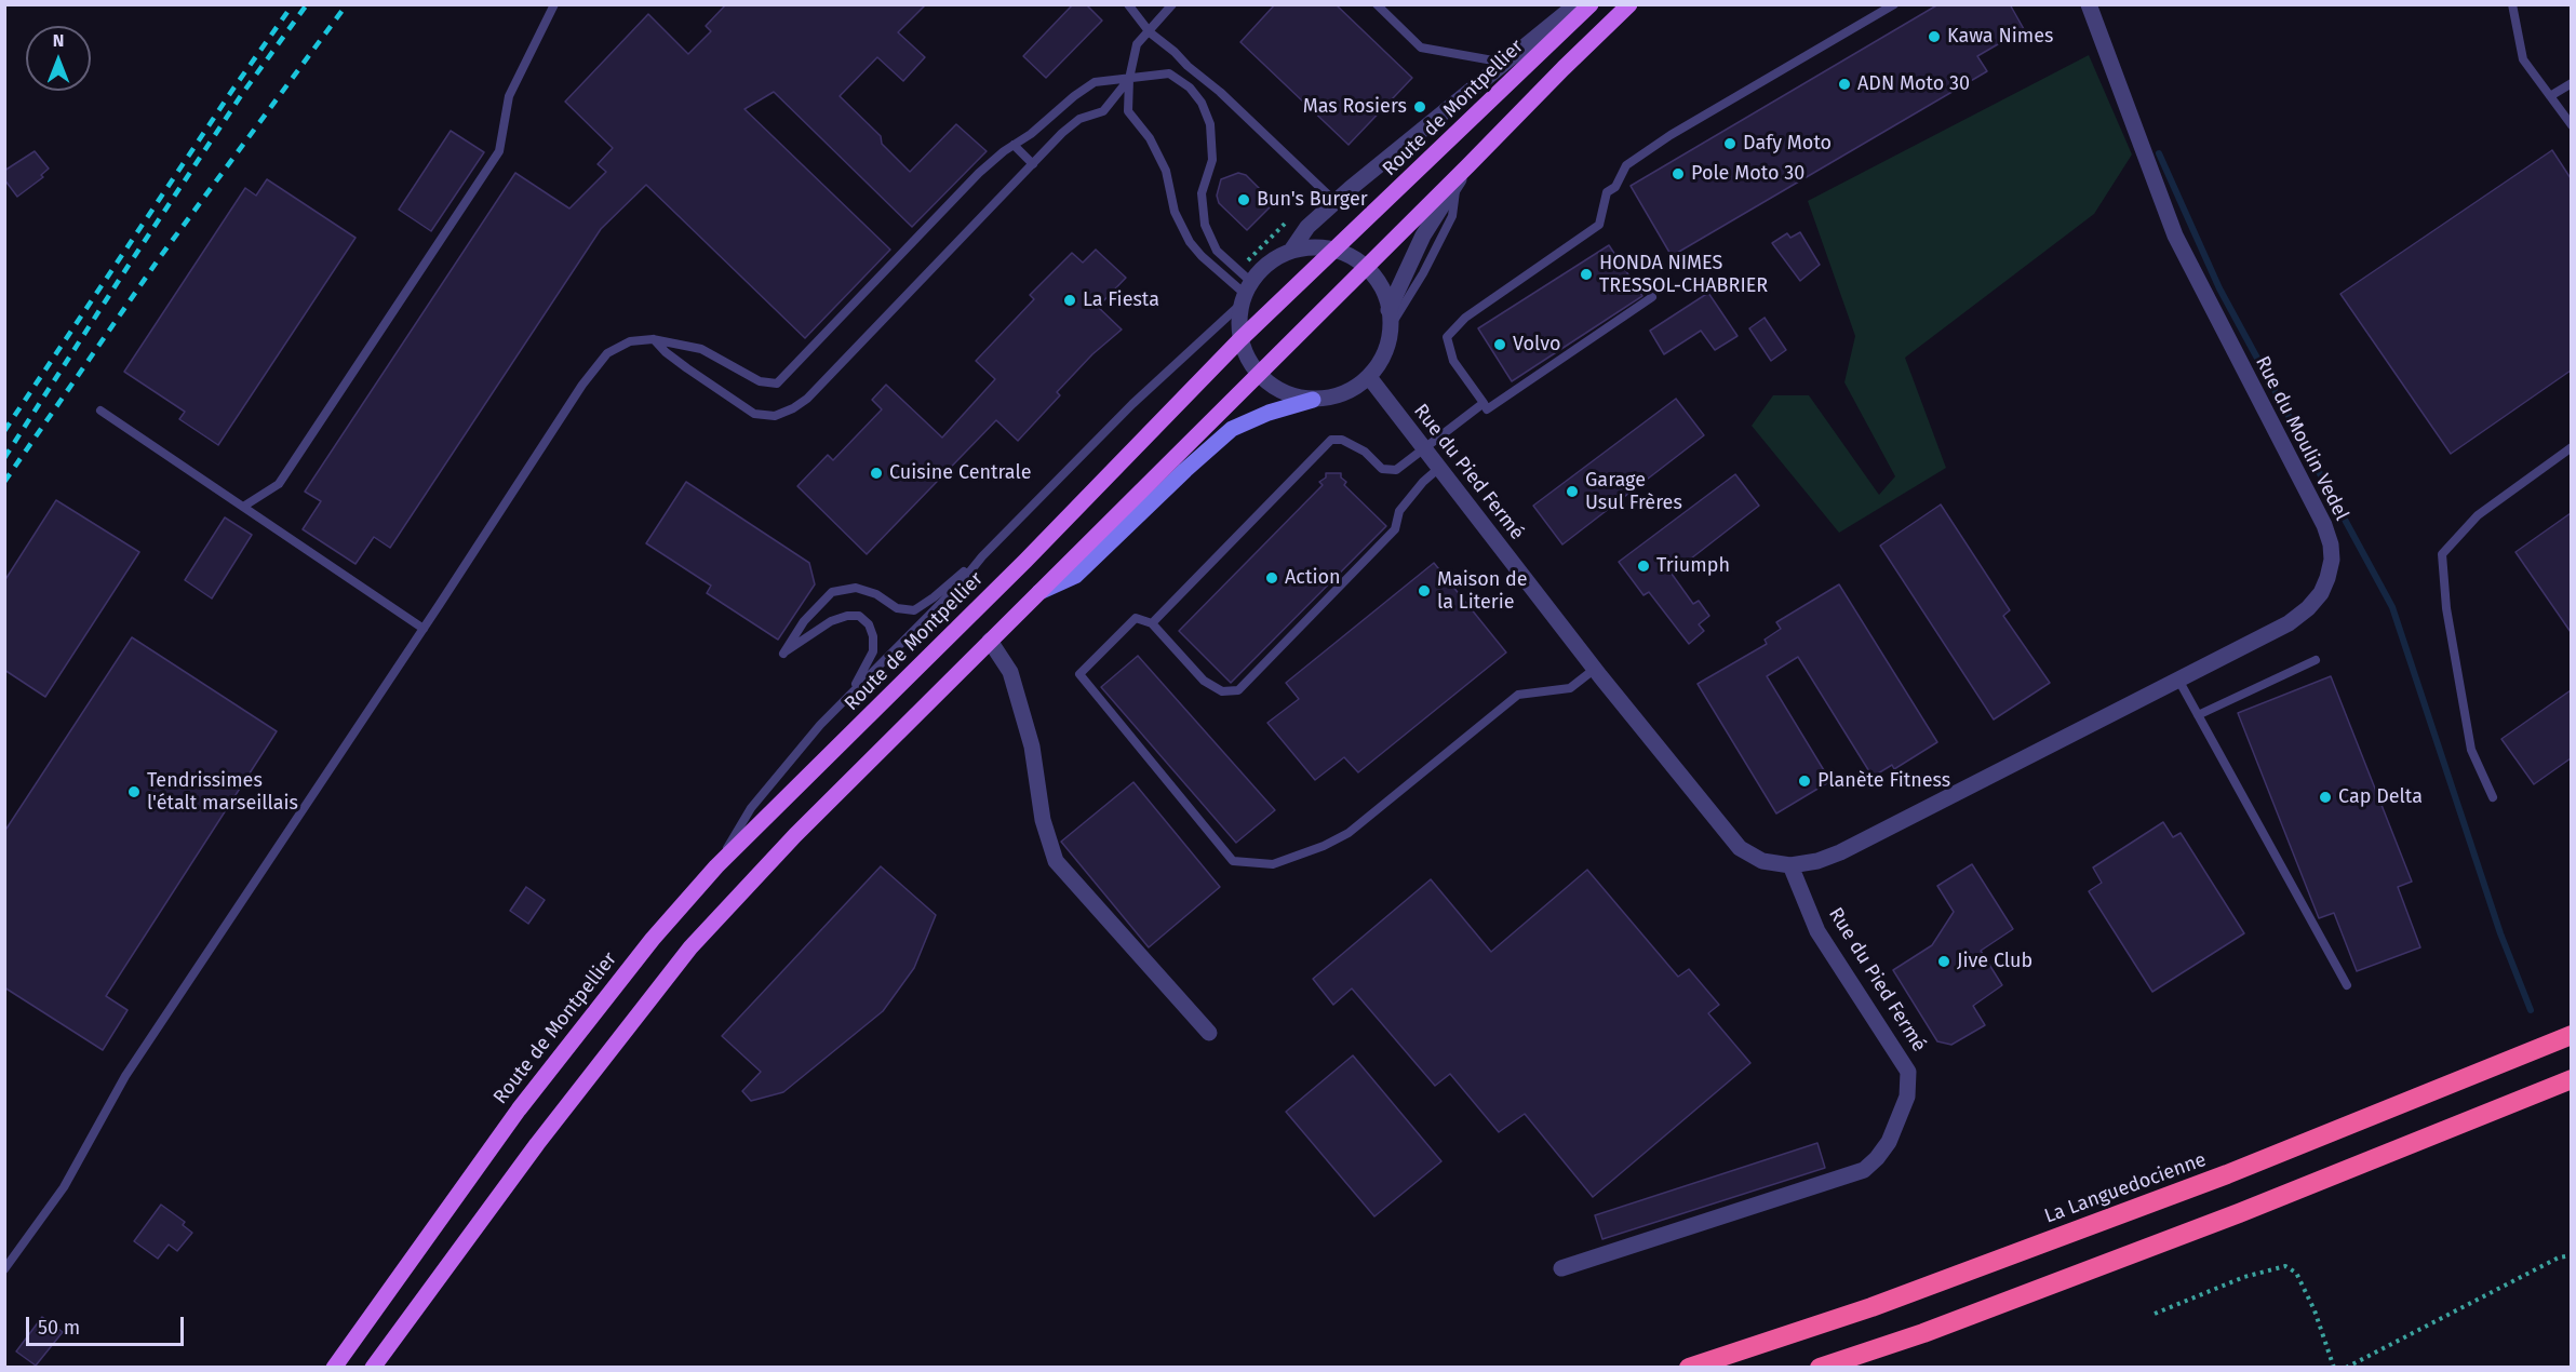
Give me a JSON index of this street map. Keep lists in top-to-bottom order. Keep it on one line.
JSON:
{"streets":{"highway":["La Languedocienne"],"main road":["Route de Montpellier"],"street":["Rue du Moulin Vedel","Rue du Pied Fermé"]},"crossings":[["Rue du Moulin Vedel","Rue du Pied Fermé"]],"places":["Kawa Nimes","ADN Moto 30","Mas Rosiers","Dafy Moto","Pole Moto 30","Bun's Burger","HONDA NIMES TRESSOL-CHABRIER","La Fiesta","Volvo","Cuisine Centrale","Garage Usul Frères","Triumph","Action","Maison de la Literie","Planète Fitness","Tendrissimes l'étalt marseillais","Cap Delta","Jive Club"],"scale_bar":"50 m","north":"top"}
